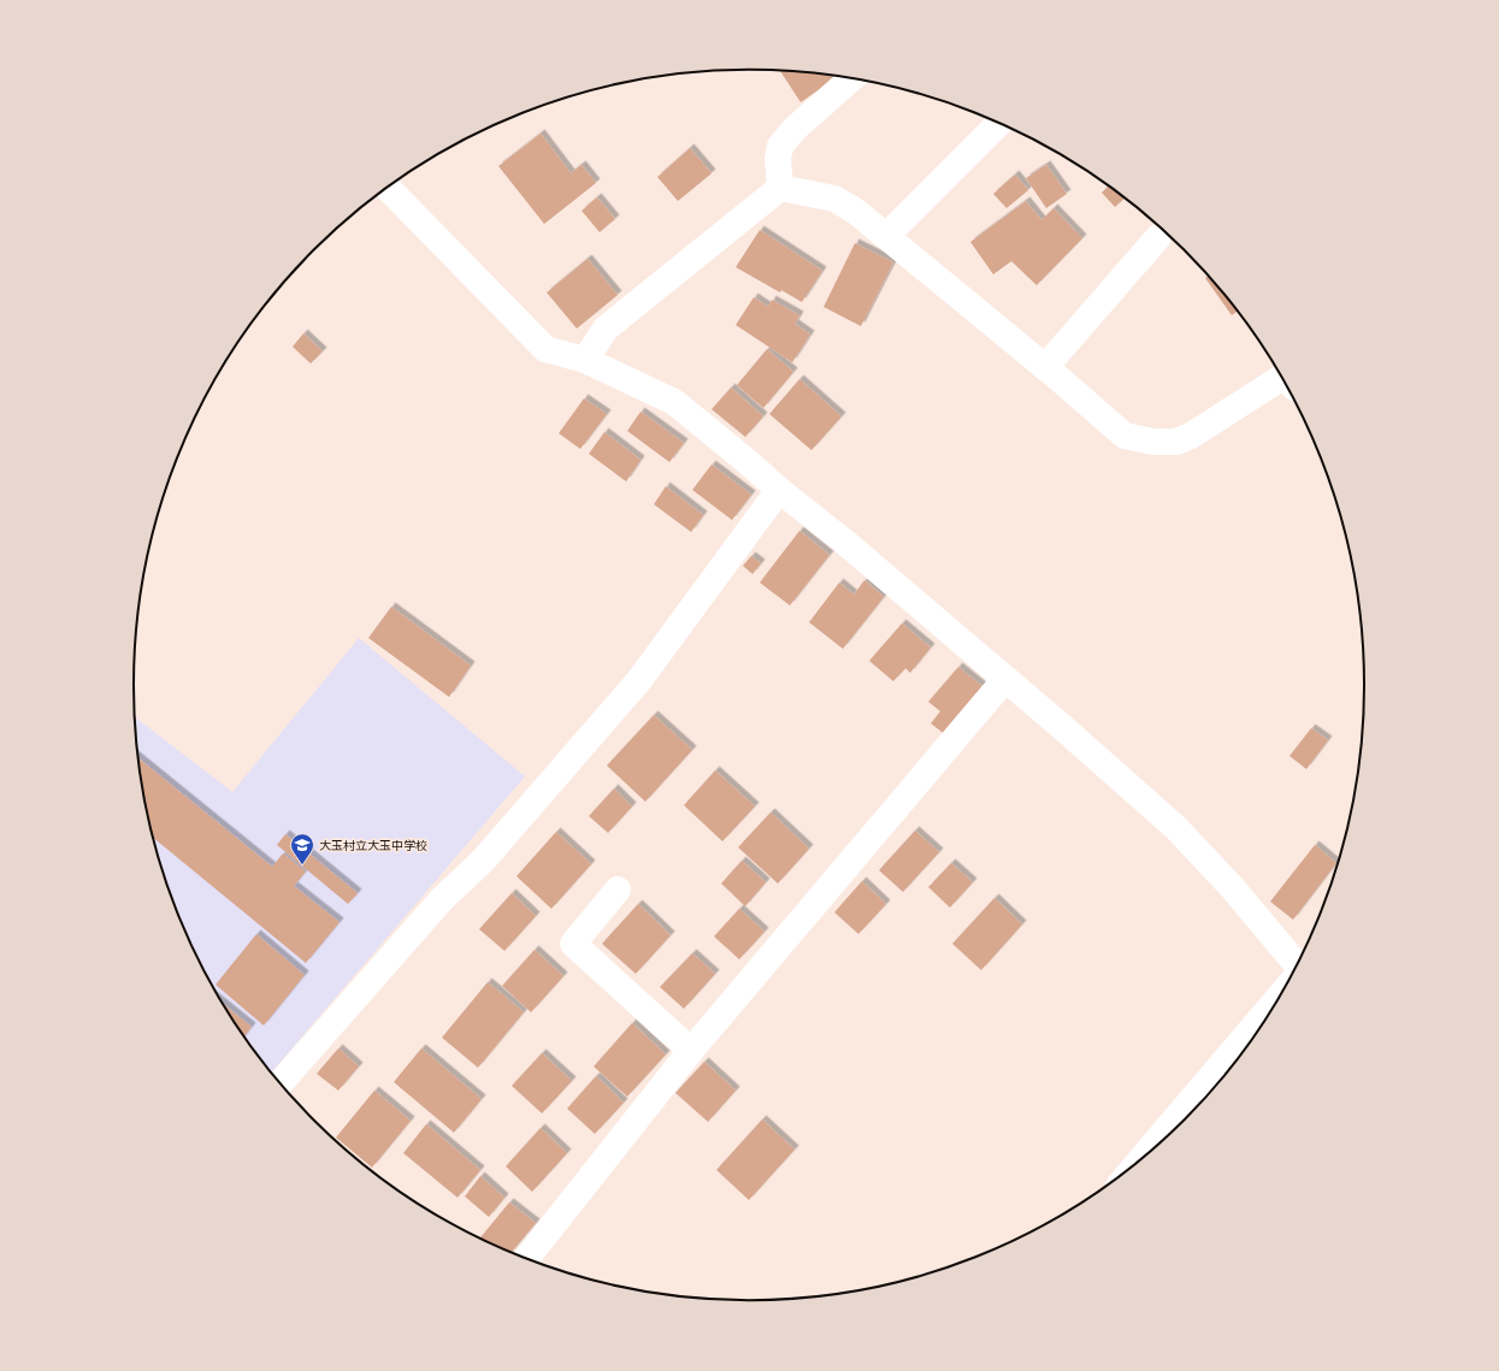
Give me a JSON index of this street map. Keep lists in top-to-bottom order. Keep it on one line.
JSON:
{"places":{"school or university":["大玉村立大玉中学校"]}}
